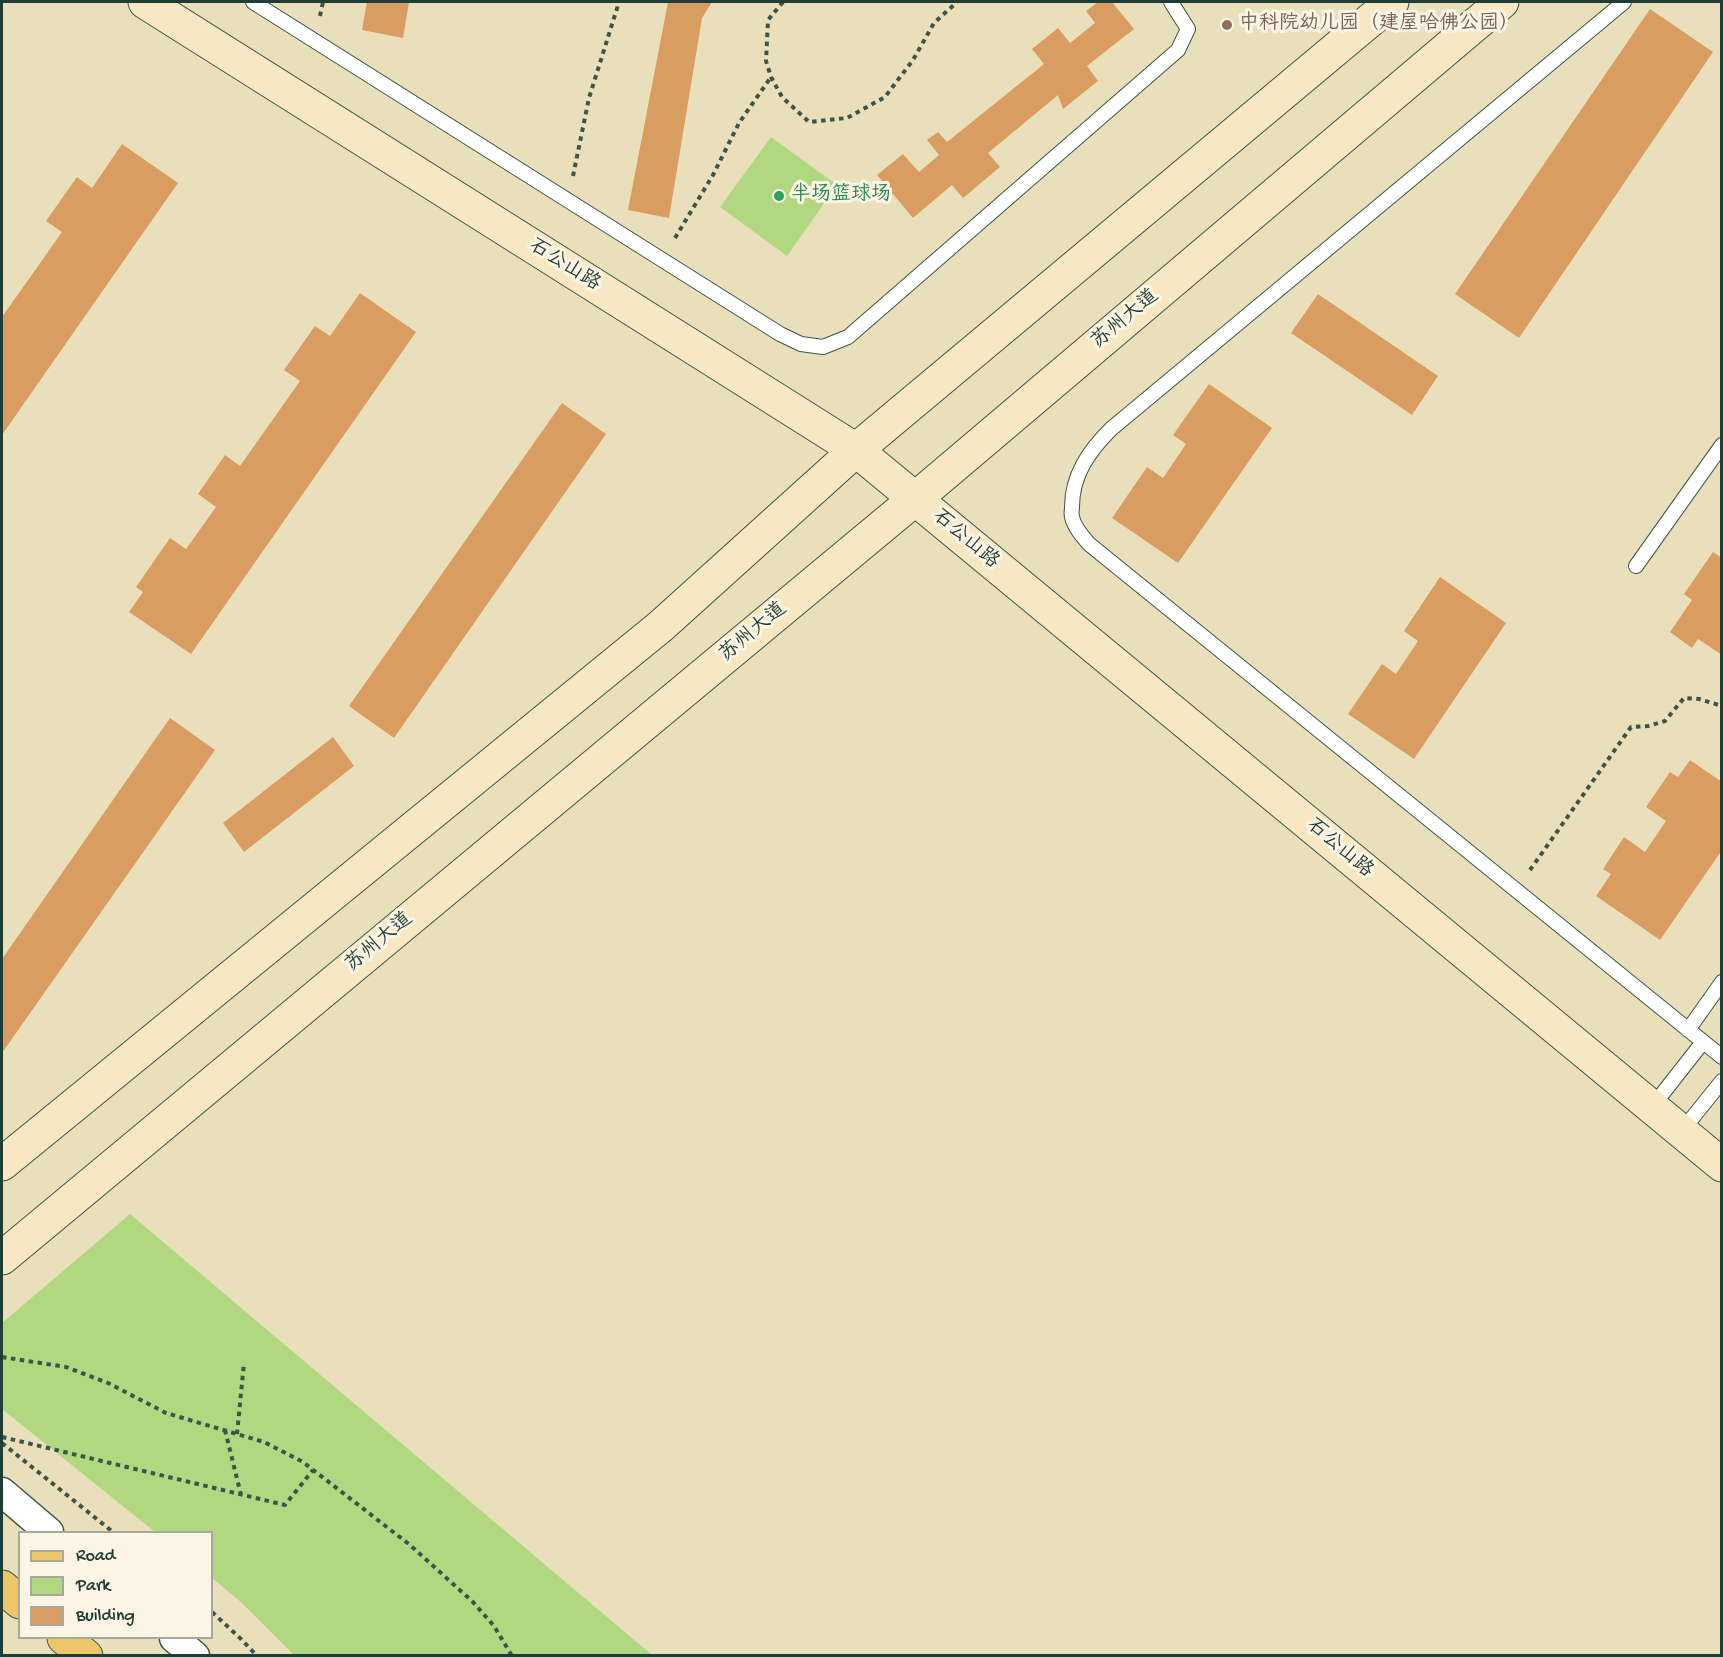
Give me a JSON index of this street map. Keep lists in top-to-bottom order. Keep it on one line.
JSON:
{"streets":{"street":["石公山路","苏州大道"]},"crossings":[["石公山路","苏州大道"]],"places":["中科院幼儿园（建屋哈佛公园）","半场篮球场"],"legend":["Road","Park","Building"]}
